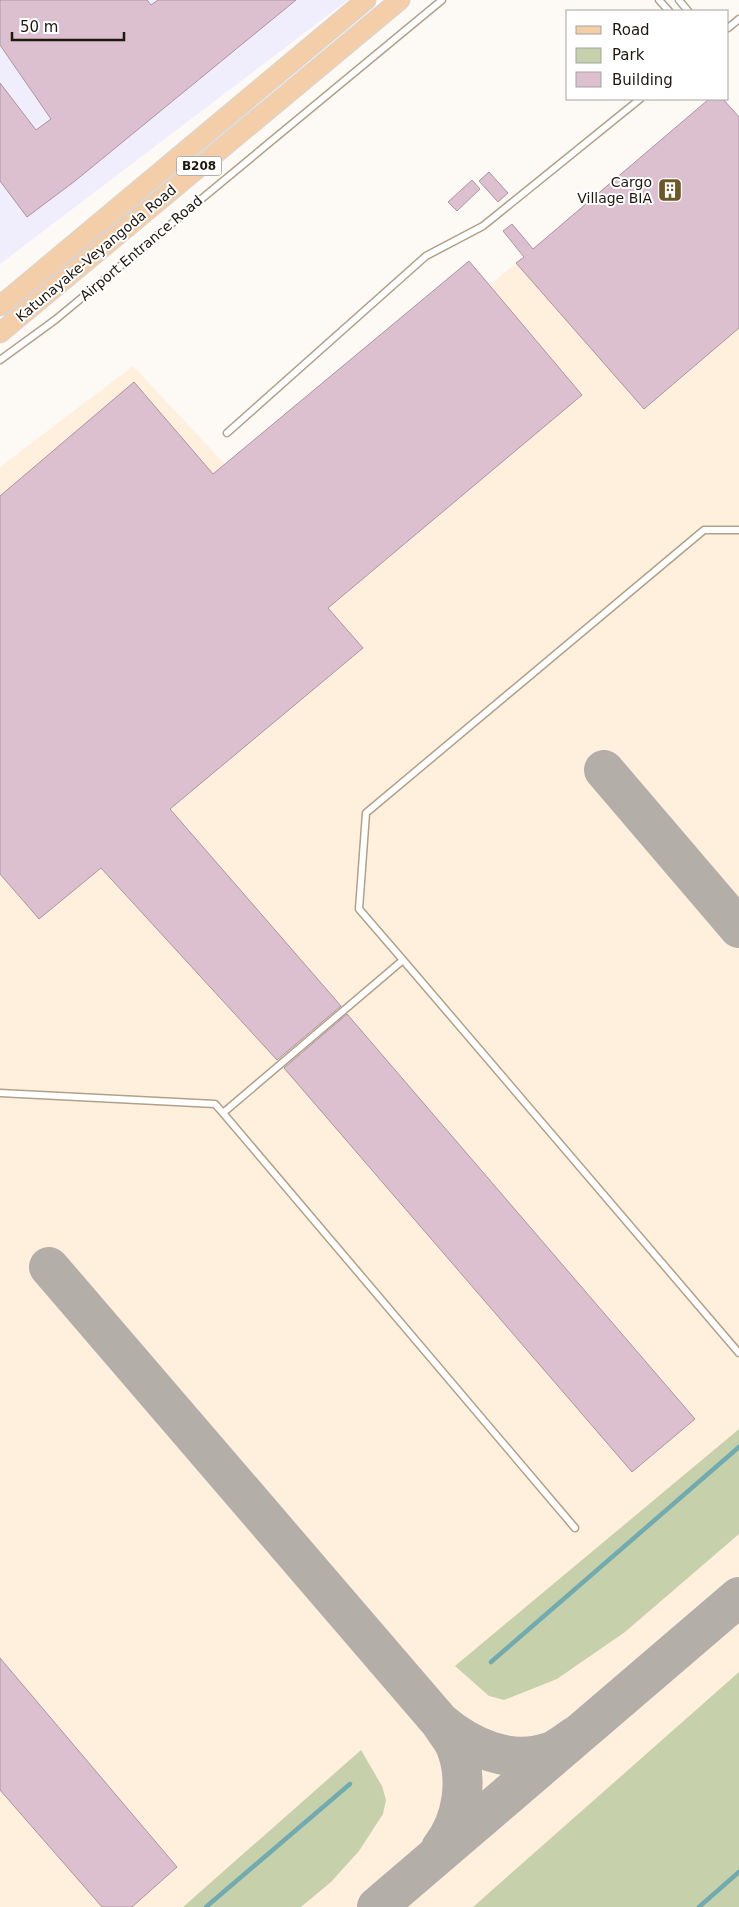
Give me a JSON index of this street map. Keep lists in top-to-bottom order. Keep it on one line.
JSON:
{"streets":{"main road":["B208","Katunayake-Veyangoda Road"],"lane":["Airport Entrance Road"]},"places":{"building":["Cargo Village BIA"]},"legend":["Road","Park","Building"],"scale_bar":"50 m"}
